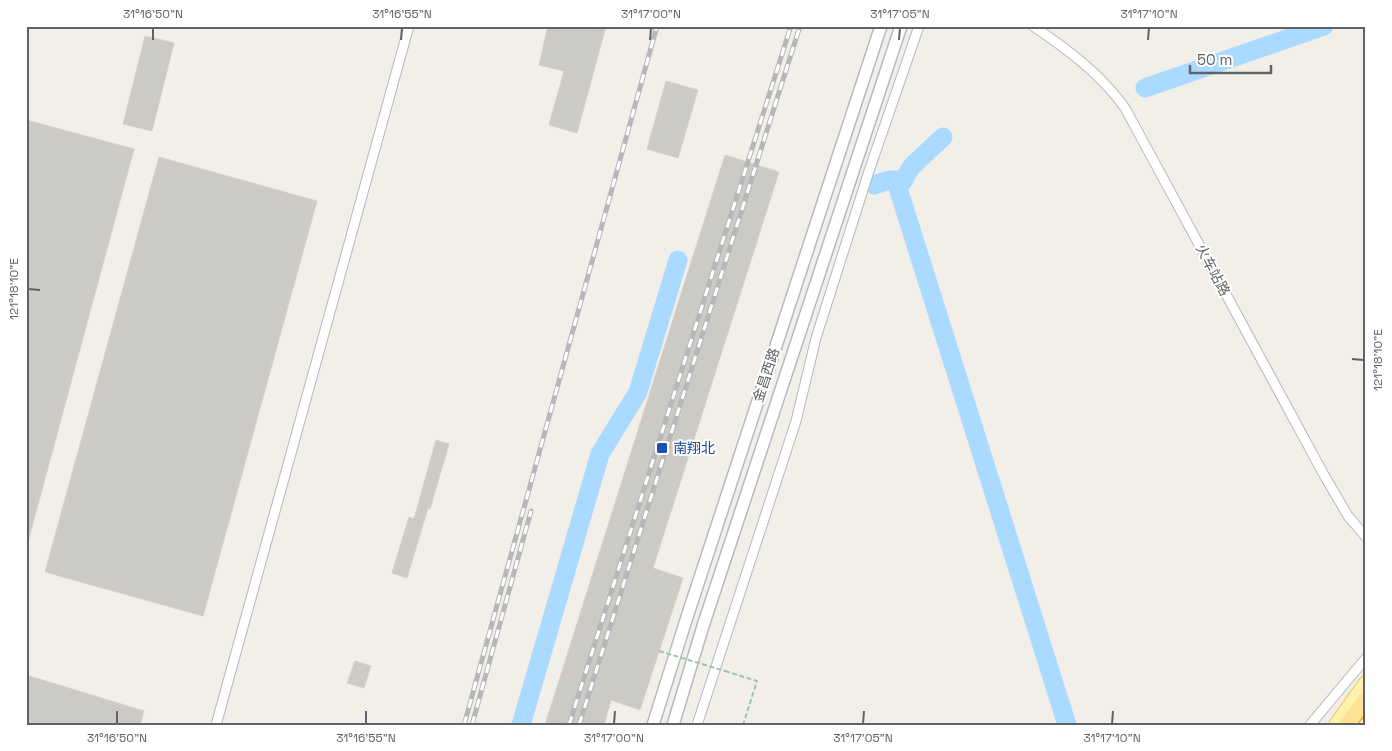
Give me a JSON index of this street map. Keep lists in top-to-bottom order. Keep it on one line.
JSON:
{"streets":{"main road":["金昌西路"],"street":["火车站路"]},"places":{"transit":["南翔北"]},"scale_bar":"50 m","coordinates":["31°16'50\"N","31°16'55\"N","31°17'00\"N","31°17'05\"N","31°17'10\"N","121°18'10\"E"]}
